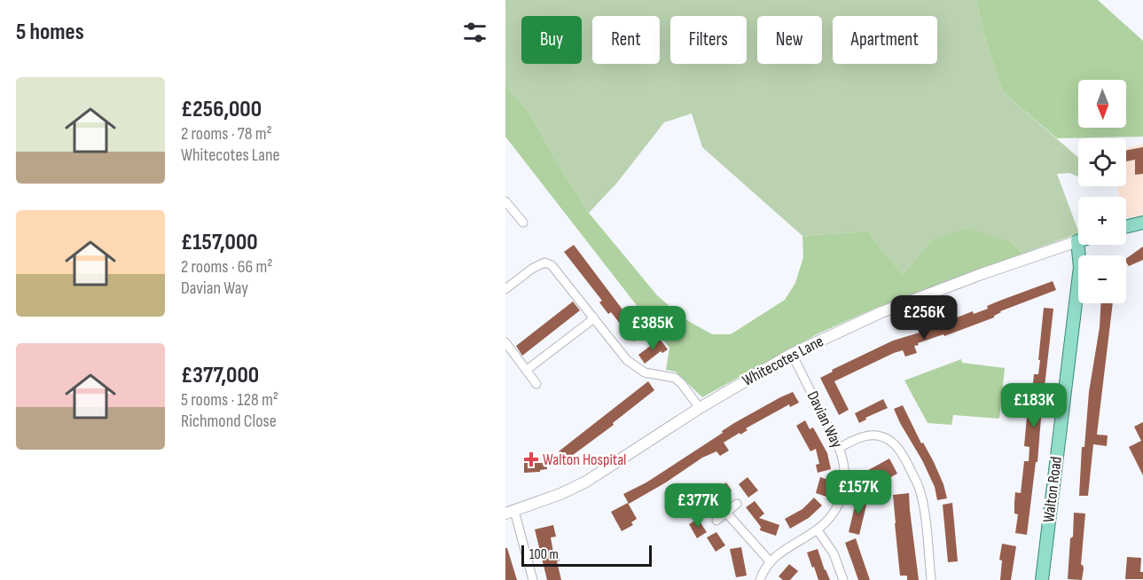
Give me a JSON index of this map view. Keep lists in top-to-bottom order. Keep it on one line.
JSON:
{"streets":{"main road":["Walton Road"],"street":["Whitecotes Lane","Davian Way"]},"crossings":[["Whitecotes Lane","Davian Way"],["Whitecotes Lane","Walton Road"]],"places":{"health":["Walton Hospital"]},"scale_bar":"100 m","north":"bottom","page":{"heading":"5 homes","chip":["Buy","Rent","Filters","New","Apartment"],"list":[{"name":"£256,000","note":"2 rooms · 78 m² · Whitecotes Lane"},{"name":"£157,000","note":"2 rooms · 66 m² · Davian Way"},{"name":"£377,000","note":"5 rooms · 128 m² · Richmond Close"}],"map_buttons":["+","−"],"price":["£256K","£385K","£183K","£157K","£377K"],"scale":"100 m"}}
